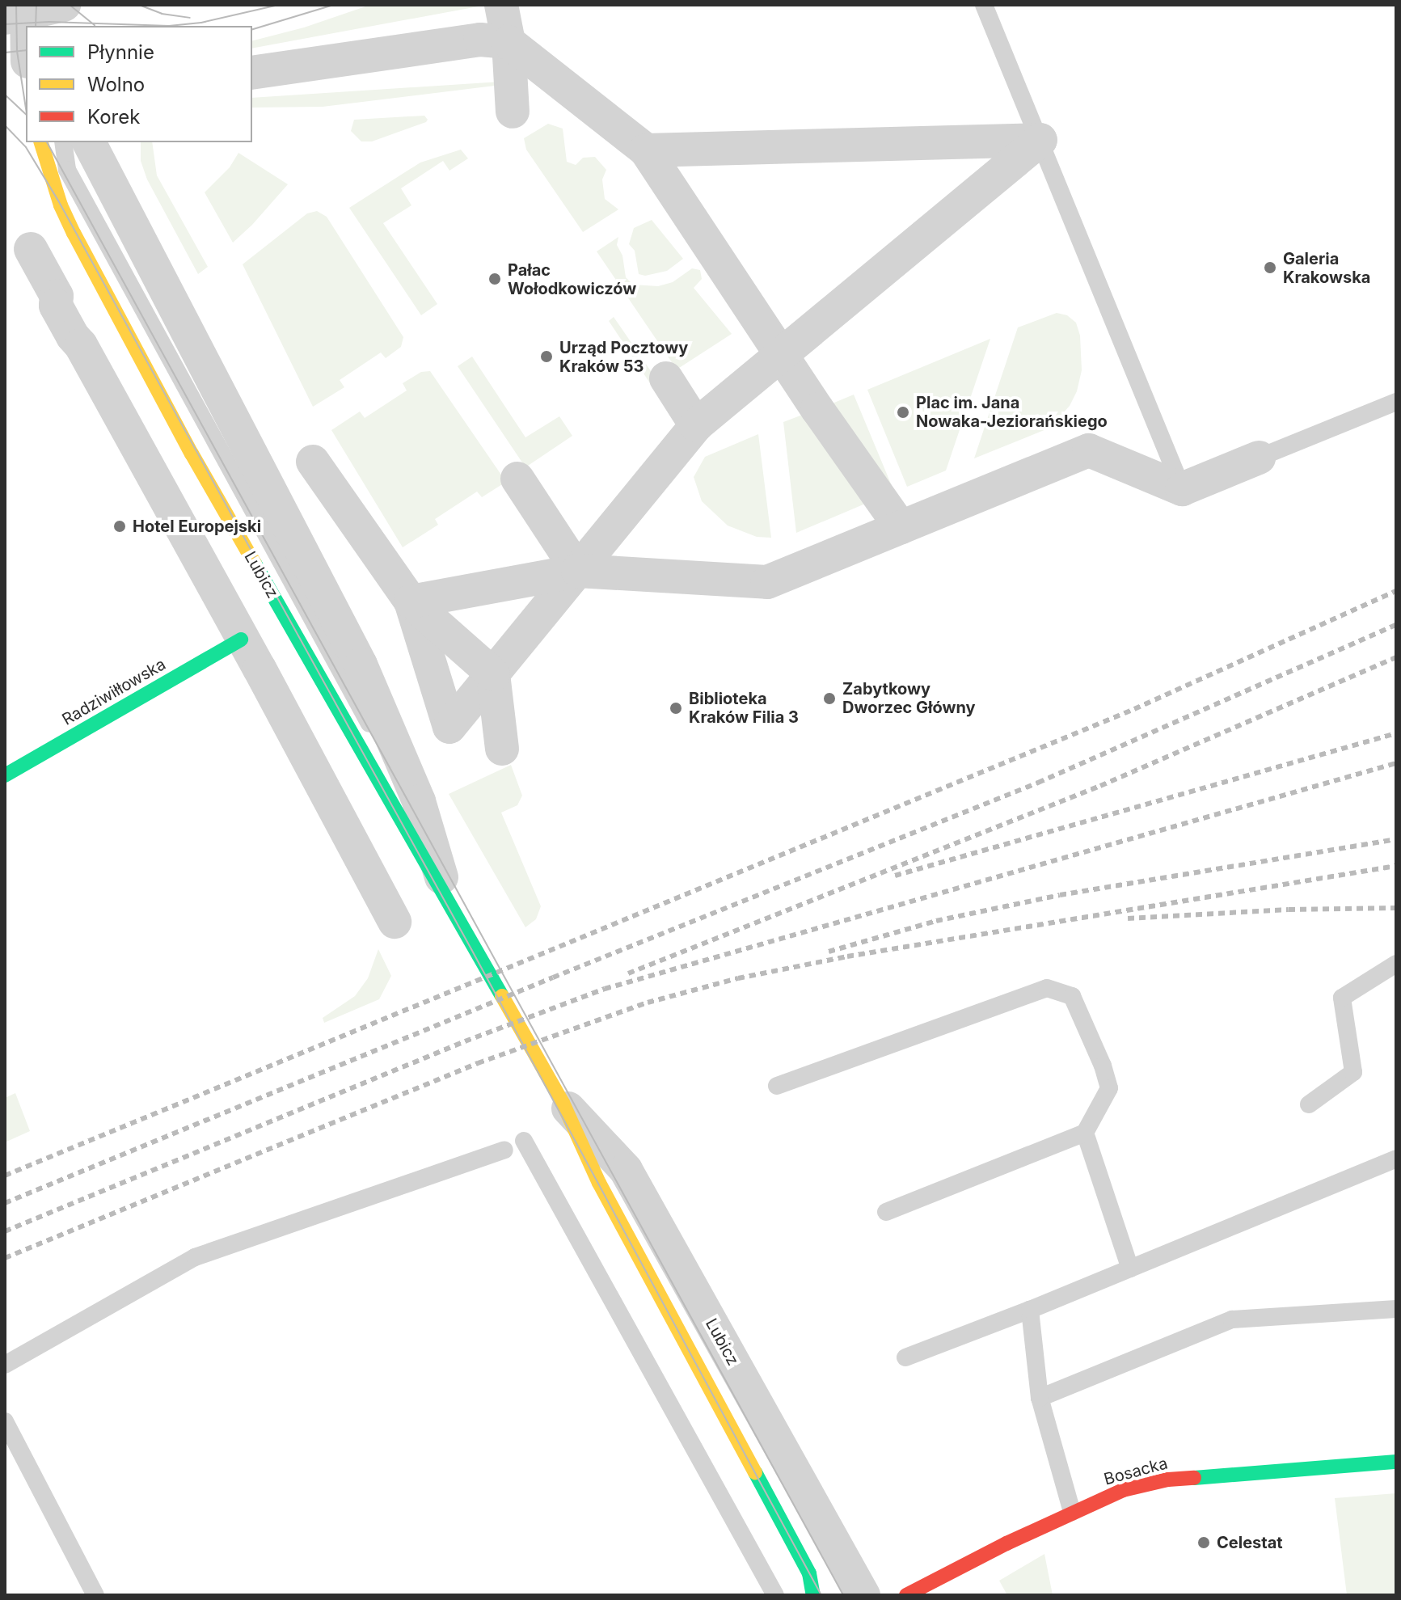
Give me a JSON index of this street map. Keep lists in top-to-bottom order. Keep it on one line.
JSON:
{"streets":{"street":["Lubicz","Radziwiłłowska","Bosacka"]},"places":["Galeria Krakowska","Pałac Wołodkowiczów","Urząd Pocztowy Kraków 53","Plac im. Jana Nowaka-Jeziorańskiego","Hotel Europejski","Zabytkowy Dworzec Główny","Biblioteka Kraków Filia 3","Celestat"],"legend":["Płynnie","Wolno","Korek"]}
